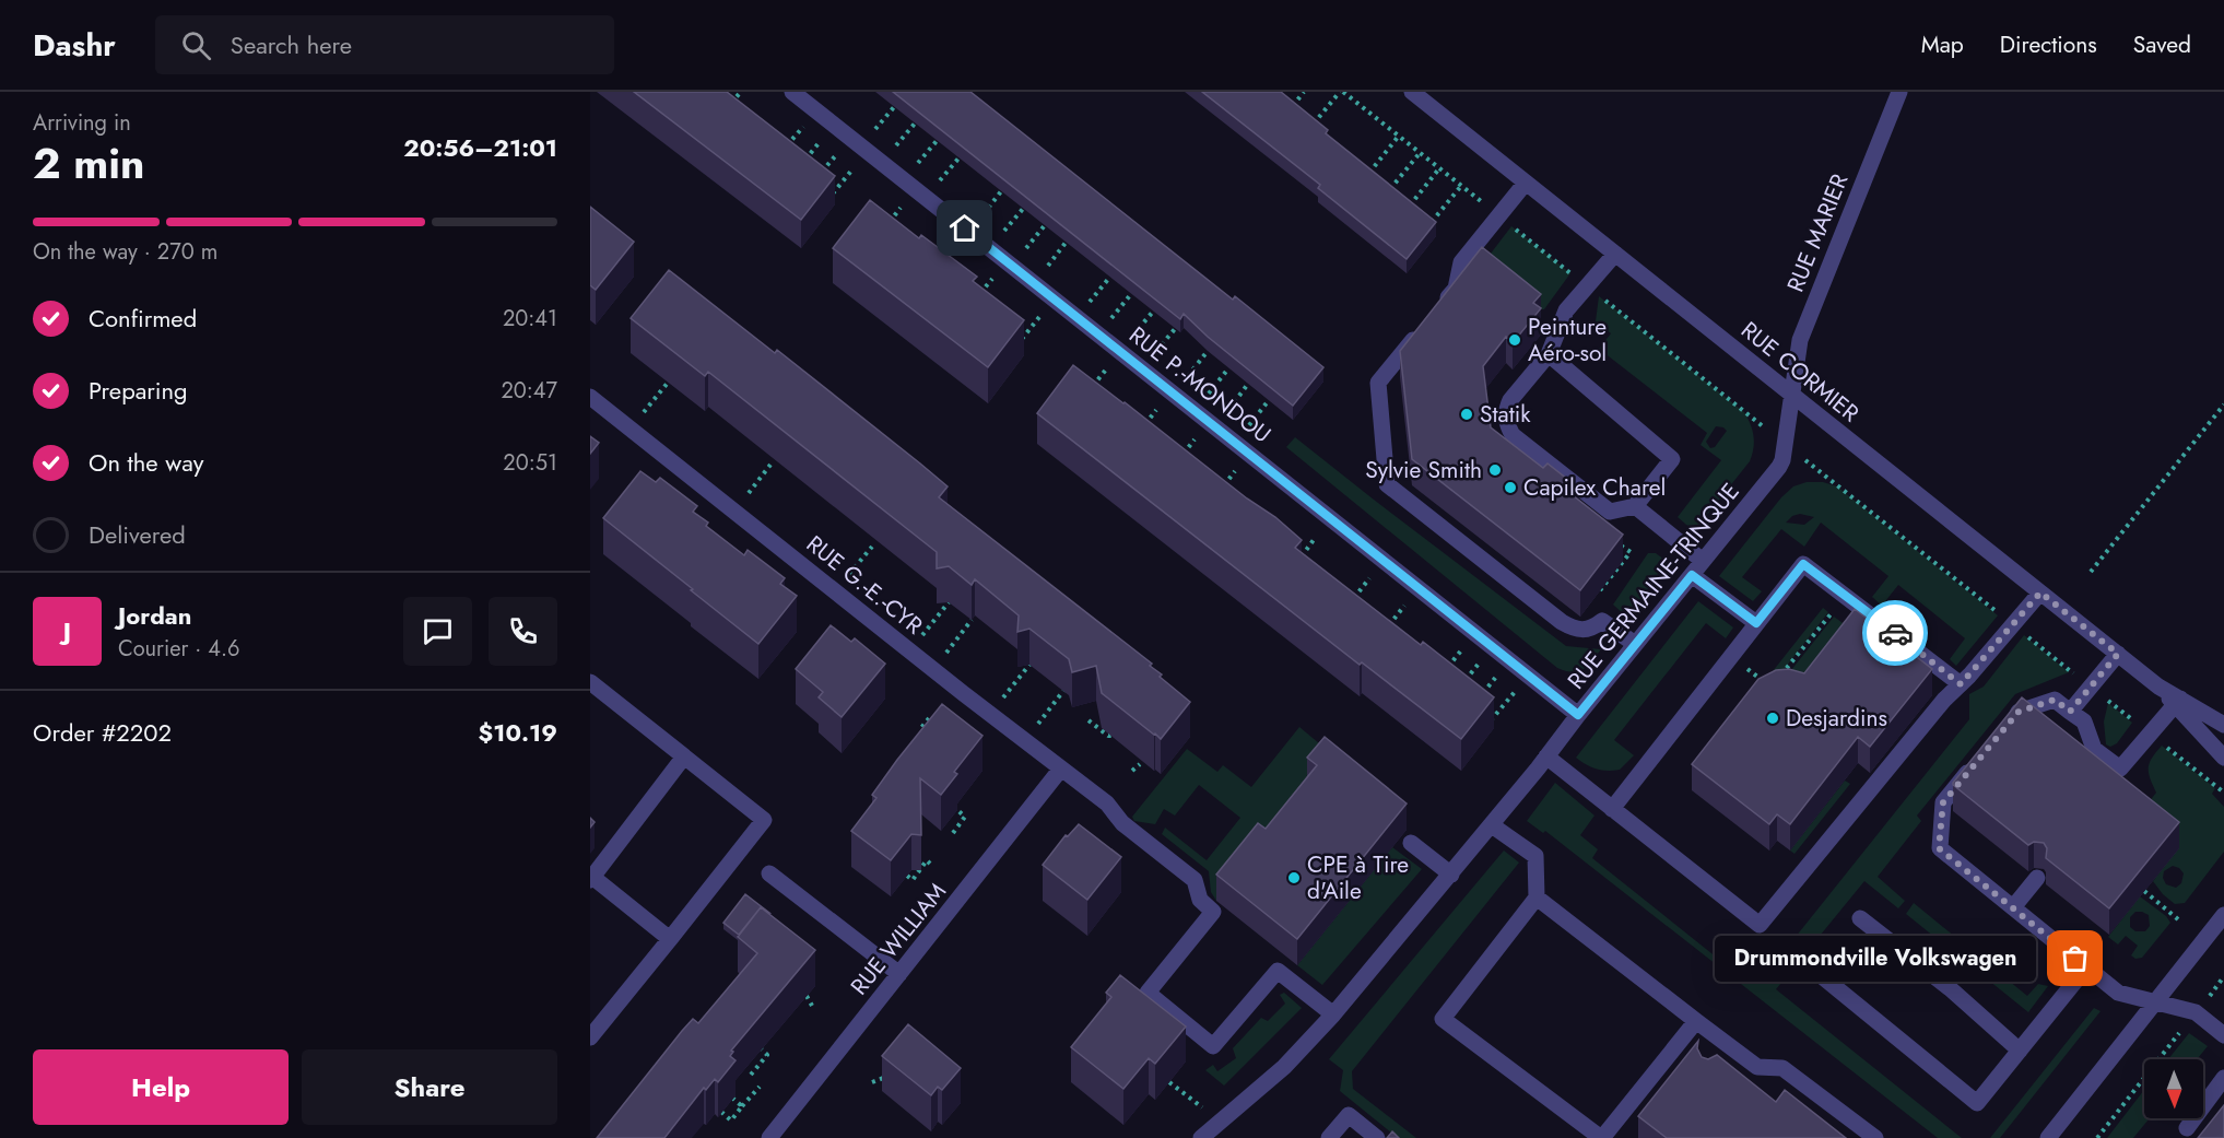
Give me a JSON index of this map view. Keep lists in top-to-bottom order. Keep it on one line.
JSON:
{"streets":{"street":["RUE MARIER","RUE CORMIER","RUE P.-MONDOU","RUE G.-E.-CYR","RUE GERMAINE-TRINQUE","RUE WILLIAM"]},"crossings":[["RUE MARIER","RUE CORMIER"],["RUE MARIER","RUE GERMAINE-TRINQUE"],["RUE CORMIER","RUE GERMAINE-TRINQUE"],["RUE P.-MONDOU","RUE GERMAINE-TRINQUE"],["RUE G.-E.-CYR","RUE GERMAINE-TRINQUE"],["RUE G.-E.-CYR","RUE WILLIAM"]],"places":["Peinture Aéro-sol","Statik","Sylvie Smith","Capilex Charel","Desjardins","CPE à Tire d'Aile","Drummondville Volkswagen"],"north":"bottom","page":{"header":"Dashr","search":"Search here","nav":["Map","Directions","Saved"],"heading":["2 min","Arriving in","20:56–21:01"],"panel":["Jordan","Courier · 4.6","Order #2202","$10.19"],"bar":"On the way · 270 m","list":[["Confirmed","20:41"],["Preparing","20:47"],["On the way","20:51"],"Delivered"],"round":"J","bubble":"Drummondville Volkswagen","buttons":["Help","Share"]}}
